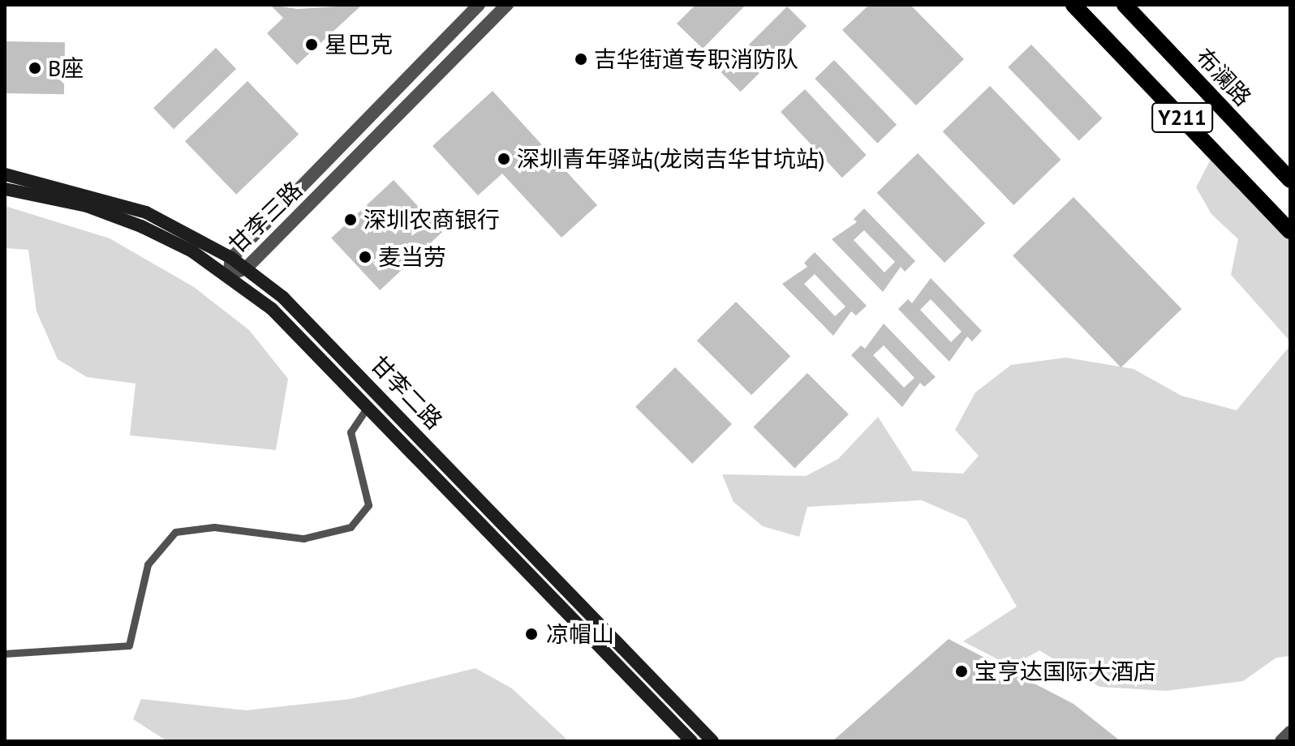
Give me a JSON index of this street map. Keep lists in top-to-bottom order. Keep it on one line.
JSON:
{"streets":{"main road":["布澜路","Y211","甘李二路"],"street":["甘李三路"]},"crossings":[["甘李三路","甘李二路"]],"places":["星巴克","吉华街道专职消防队","B座","深圳青年驿站(龙岗吉华甘坑站)","深圳农商银行","麦当劳","凉帽山","宝亨达国际大酒店"]}
